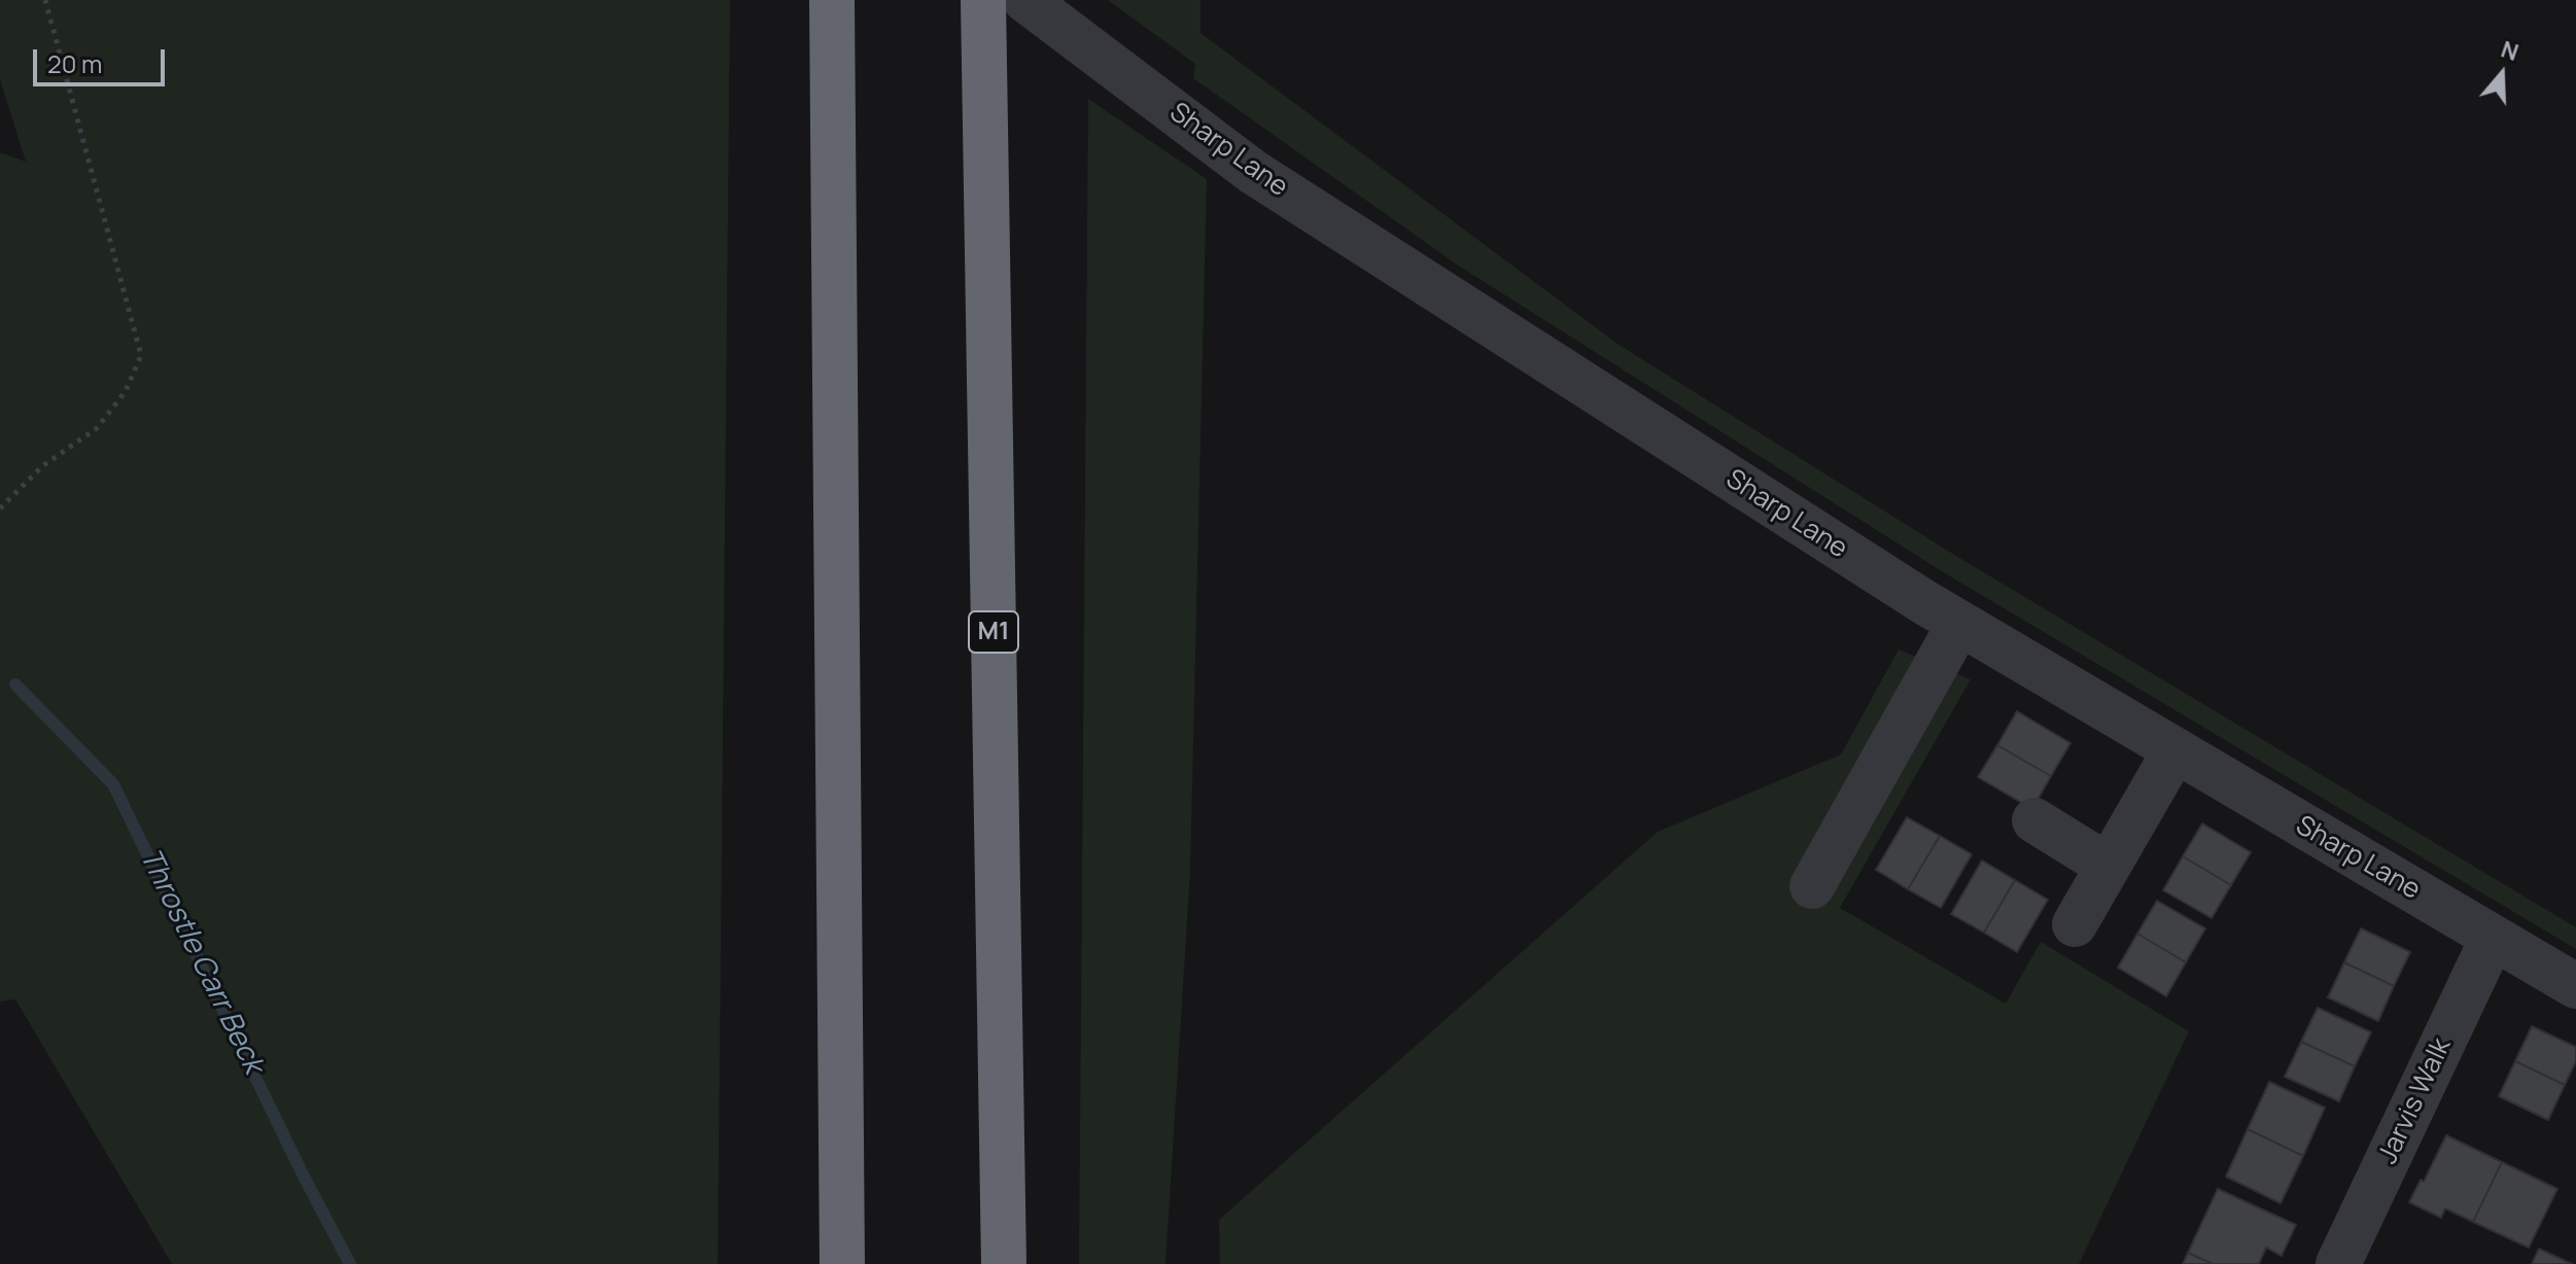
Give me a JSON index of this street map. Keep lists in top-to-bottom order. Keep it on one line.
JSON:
{"streets":{"highway":["M1"],"street":["Sharp Lane","Jarvis Walk"]},"crossings":[["Sharp Lane","Jarvis Walk"]],"water":["Throstle Carr Beck"],"scale_bar":"20 m","north":"top"}
